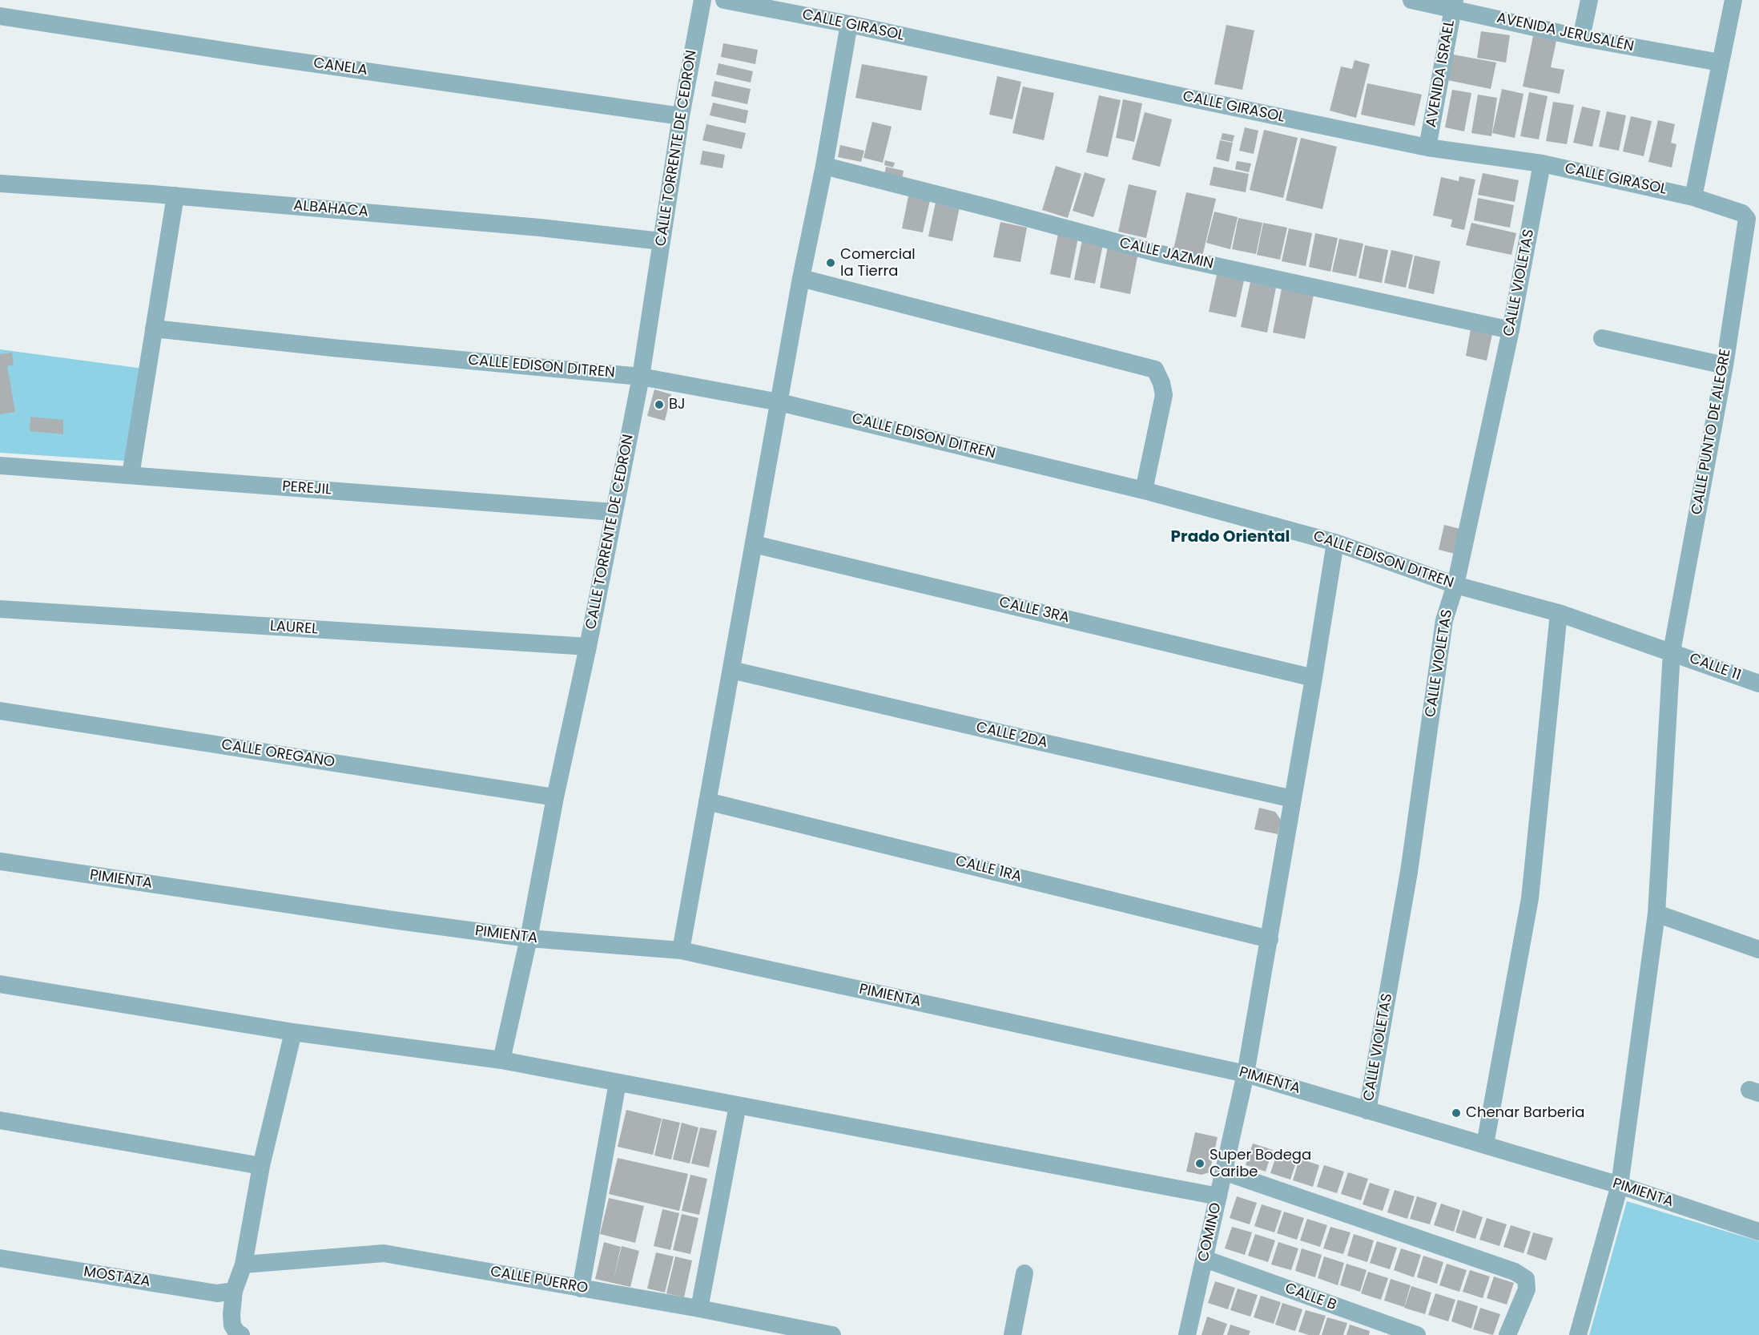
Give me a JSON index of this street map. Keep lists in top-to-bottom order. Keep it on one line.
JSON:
{"streets":{"street":["CALLE GIRASOL","AVENIDA JERUSALÉN","CANELA","AVENIDA ISRAEL","CALLE TORRENTE DE CEDRON","ALBAHACA","CALLE JAZMIN","CALLE VIOLETAS","CALLE EDISON DITREN","CALLE PUNTO DE ALEGRE","PEREJIL","CALLE 3RA","LAUREL","CALLE 11","CALLE 2DA","CALLE OREGANO","CALLE 1RA","PIMIENTA","COMINO","MOSTAZA","CALLE PUERRO","CALLE B"]},"crossings":[["CALLE GIRASOL","AVENIDA ISRAEL"],["CALLE GIRASOL","CALLE VIOLETAS"],["CALLE GIRASOL","CALLE PUNTO DE ALEGRE"],["AVENIDA JERUSALÉN","AVENIDA ISRAEL"],["CANELA","CALLE TORRENTE DE CEDRON"],["CALLE TORRENTE DE CEDRON","ALBAHACA"],["CALLE TORRENTE DE CEDRON","CALLE EDISON DITREN"],["CALLE TORRENTE DE CEDRON","PEREJIL"],["CALLE TORRENTE DE CEDRON","LAUREL"],["CALLE TORRENTE DE CEDRON","CALLE OREGANO"],["CALLE TORRENTE DE CEDRON","PIMIENTA"],["CALLE JAZMIN","CALLE VIOLETAS"],["CALLE VIOLETAS","CALLE EDISON DITREN"],["CALLE VIOLETAS","PIMIENTA"],["CALLE EDISON DITREN","CALLE PUNTO DE ALEGRE"],["CALLE EDISON DITREN","CALLE 11"],["CALLE EDISON DITREN","COMINO"],["CALLE PUNTO DE ALEGRE","CALLE 11"],["CALLE PUNTO DE ALEGRE","PIMIENTA"],["CALLE 3RA","COMINO"],["CALLE 2DA","COMINO"],["CALLE 1RA","COMINO"],["PIMIENTA","COMINO"],["COMINO","CALLE B"]],"districts":["Prado Oriental"],"places":["Comercial la Tierra","BJ","Chenar Barberia","Super Bodega Caribe"]}
